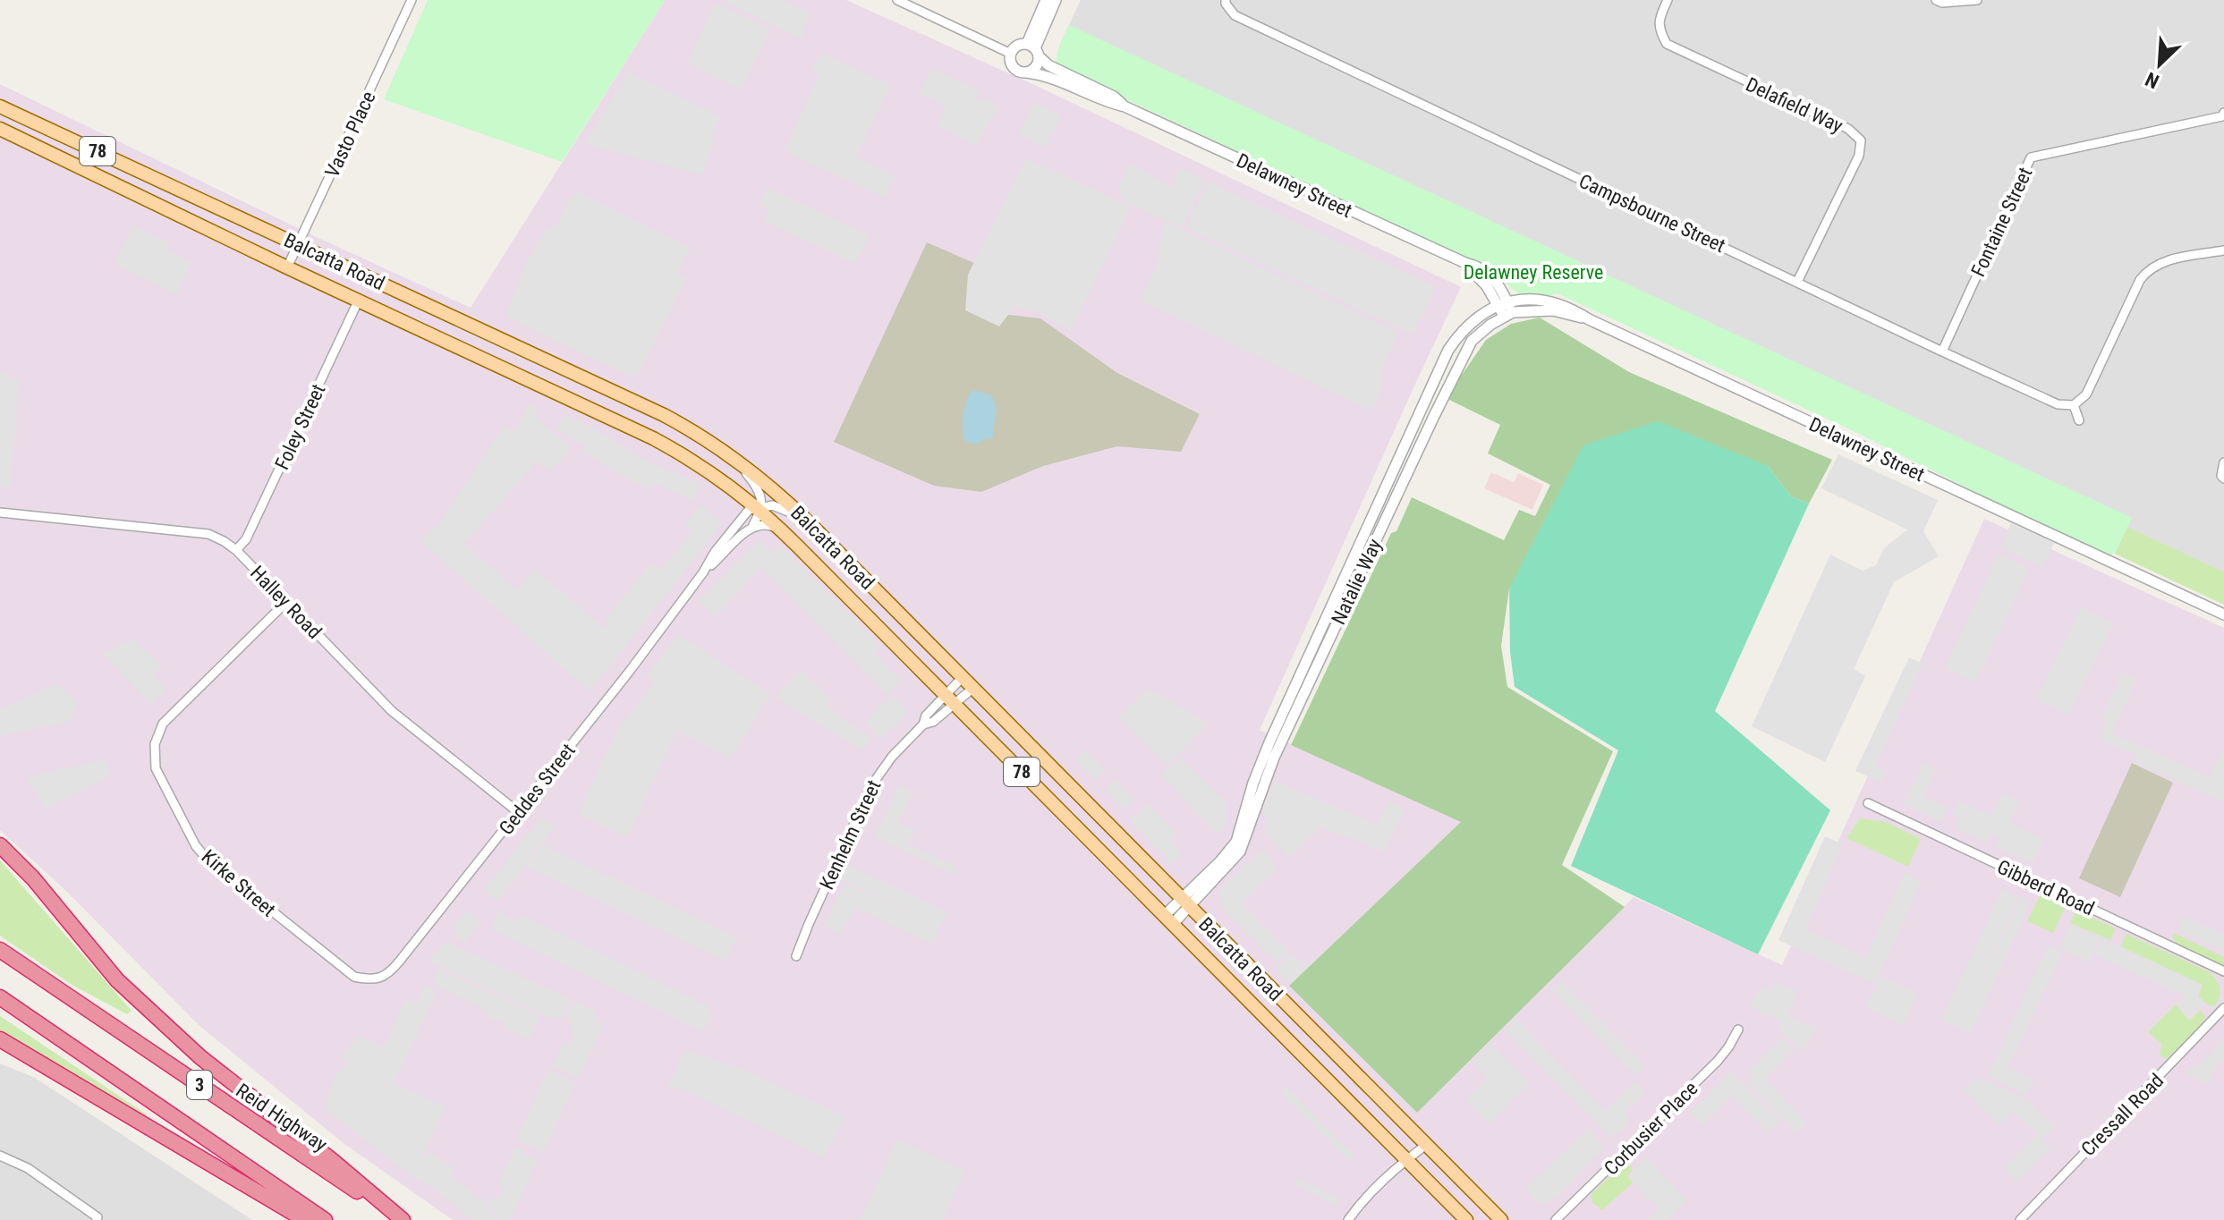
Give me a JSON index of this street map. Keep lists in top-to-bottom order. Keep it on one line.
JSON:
{"streets":{"highway":["3","Reid Highway"],"main road":["78","Balcatta Road"],"street":["Delafield Way","Vasto Place","Delawney Street","Campsbourne Street","Fontaine Street","Foley Street","Natalie Way","Halley Road","Geddes Street","Kenhelm Street","Kirke Street","Gibberd Road","Cressall Road","Corbusier Place"]},"crossings":[["Delafield Way","Campsbourne Street"],["Vasto Place","Balcatta Road"],["Delawney Street","Natalie Way"],["Campsbourne Street","Fontaine Street"],["Balcatta Road","Foley Street"],["Balcatta Road","Natalie Way"],["Balcatta Road","Geddes Street"],["Balcatta Road","Kenhelm Street"],["Foley Street","Halley Road"],["Halley Road","Geddes Street"],["Halley Road","Kirke Street"],["Geddes Street","Kirke Street"]],"parks":["Delawney Reserve"],"north":"bottom left"}
